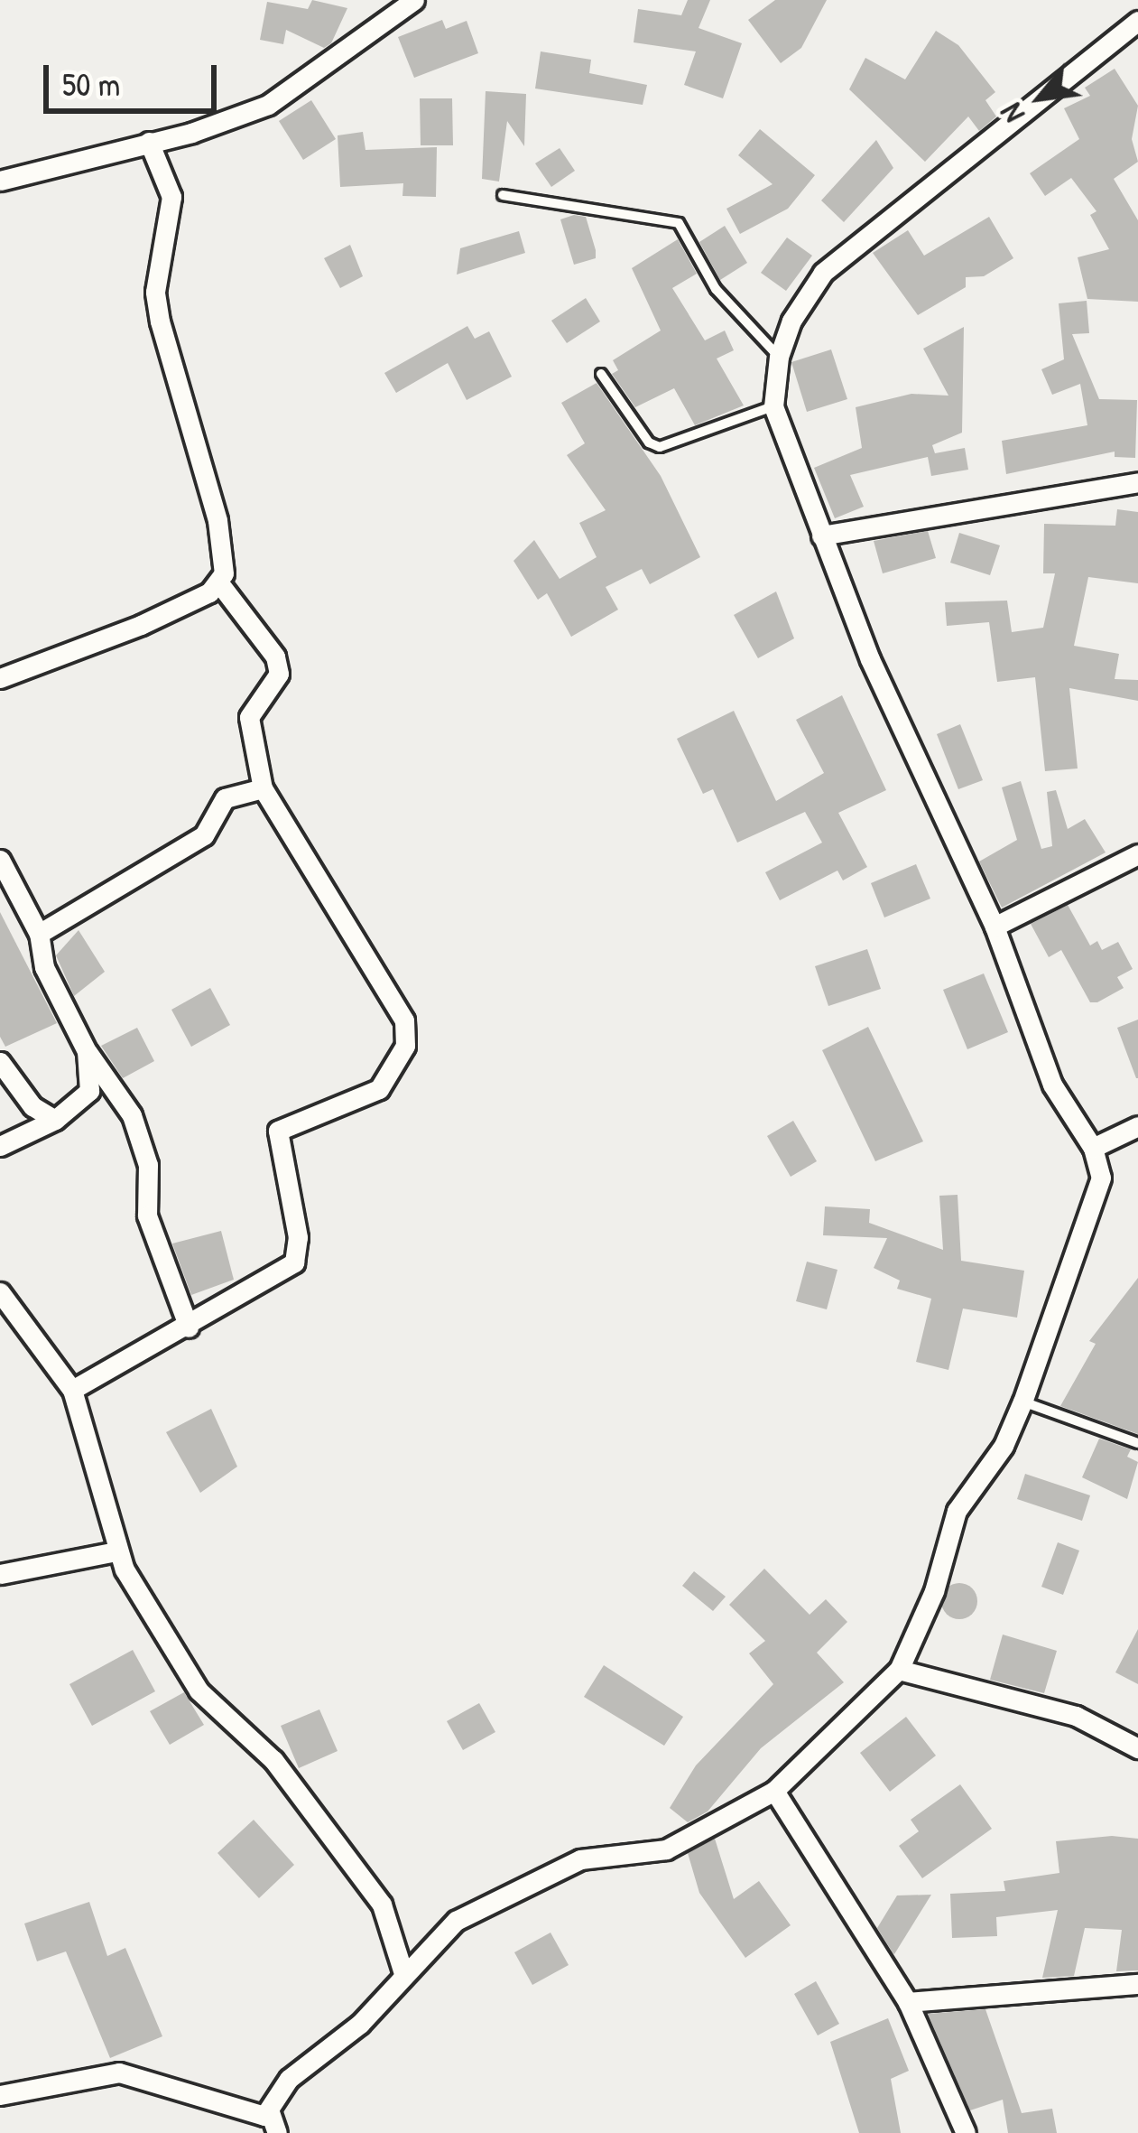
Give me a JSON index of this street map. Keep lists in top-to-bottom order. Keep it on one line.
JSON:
{"scale_bar":"50 m","north":"bottom left"}
